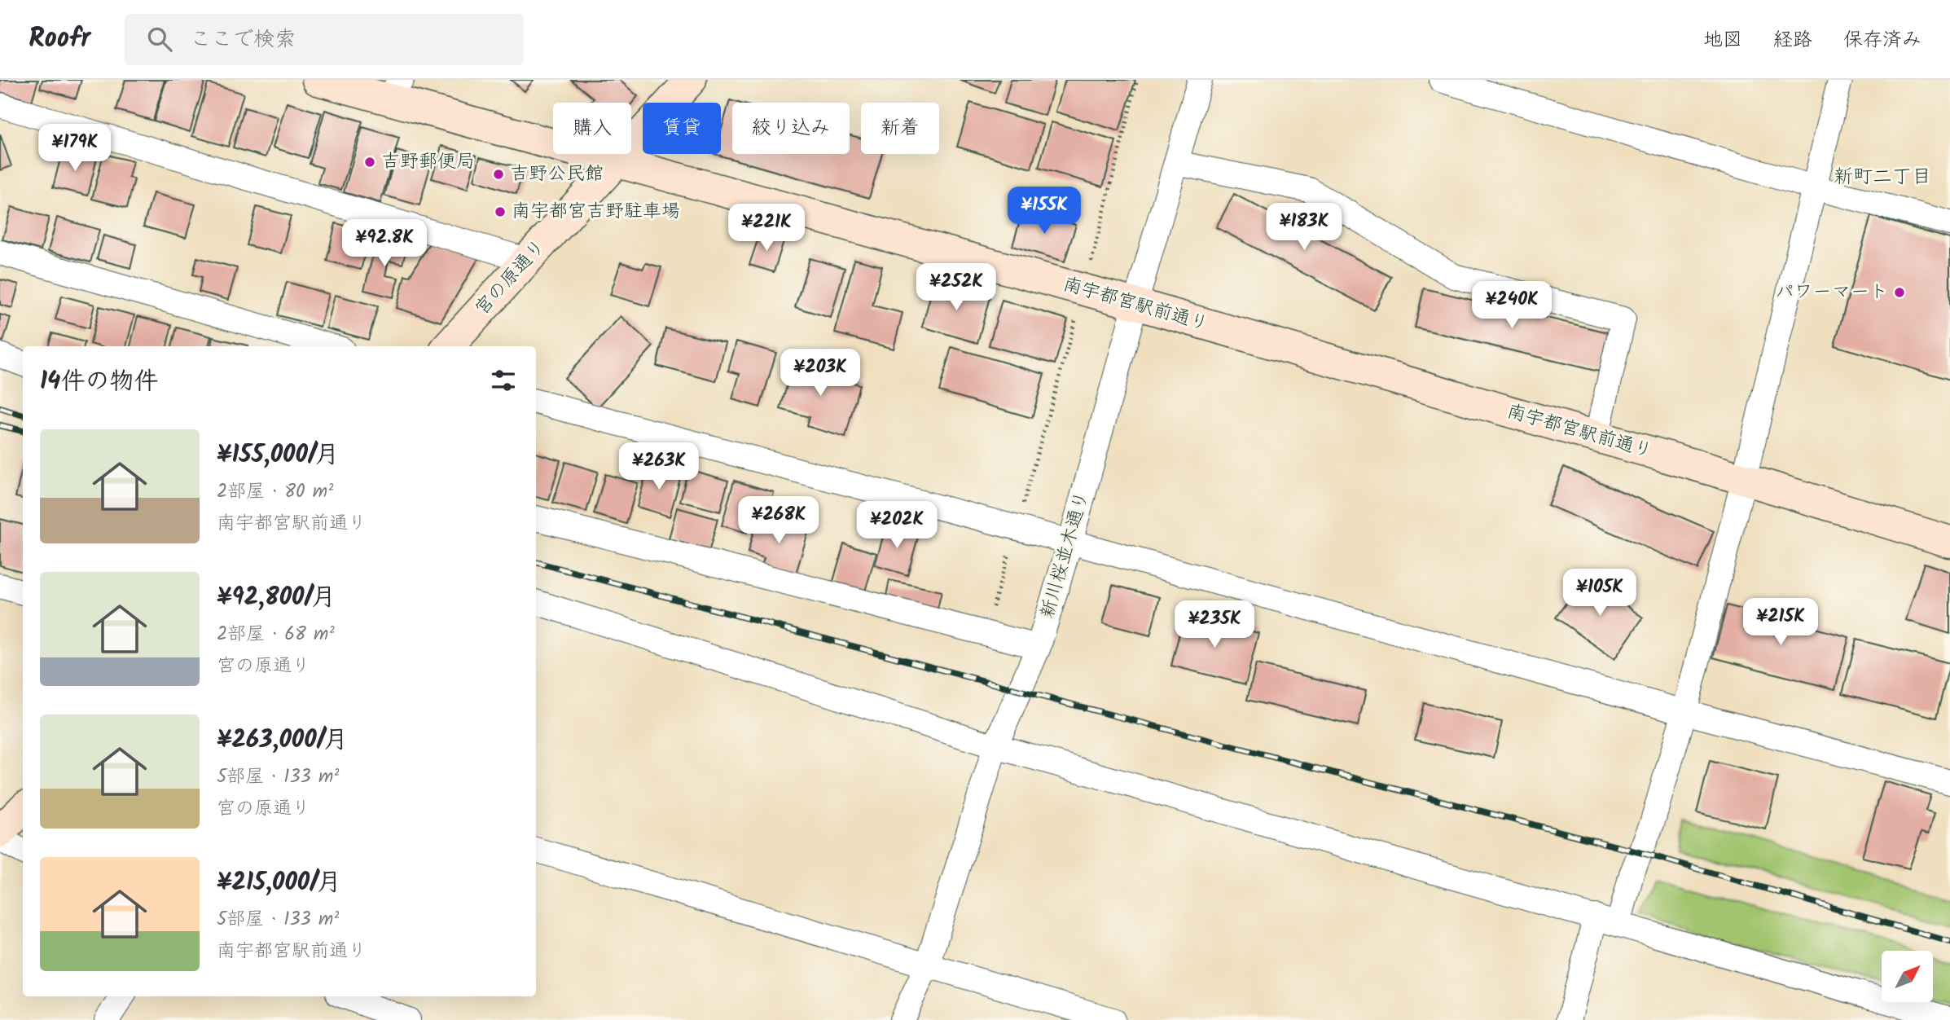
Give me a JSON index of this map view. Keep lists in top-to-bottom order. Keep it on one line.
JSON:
{"streets":{"street":["宮の原通り","南宇都宮駅前通り","新川桜並木通り"]},"crossings":[["宮の原通り","南宇都宮駅前通り"],["南宇都宮駅前通り","新川桜並木通り"]],"districts":["新町二丁目"],"places":["吉野郵便局","吉野公民館","南宇都宮吉野駐車場","パワーマート"],"north":"top right","page":{"header":"Roofr","search":"ここで検索","nav":["地図","経路","保存済み"],"chip":["購入","賃貸","絞り込み","新着"],"price":["¥179K","¥155K","¥183K","¥221K","¥92.8K","¥252K","¥240K","¥203K","¥263K","¥268K","¥202K","¥105K","¥215K","¥235K"],"heading":"14件の物件","list":[{"name":"¥155,000/月","note":"2部屋 · 80 m² · 南宇都宮駅前通り"},{"name":"¥92,800/月","note":"2部屋 · 68 m² · 宮の原通り"},{"name":"¥263,000/月","note":"5部屋 · 133 m² · 宮の原通り"},{"name":"¥215,000/月","note":"5部屋 · 133 m² · 南宇都宮駅前通り"}]}}
